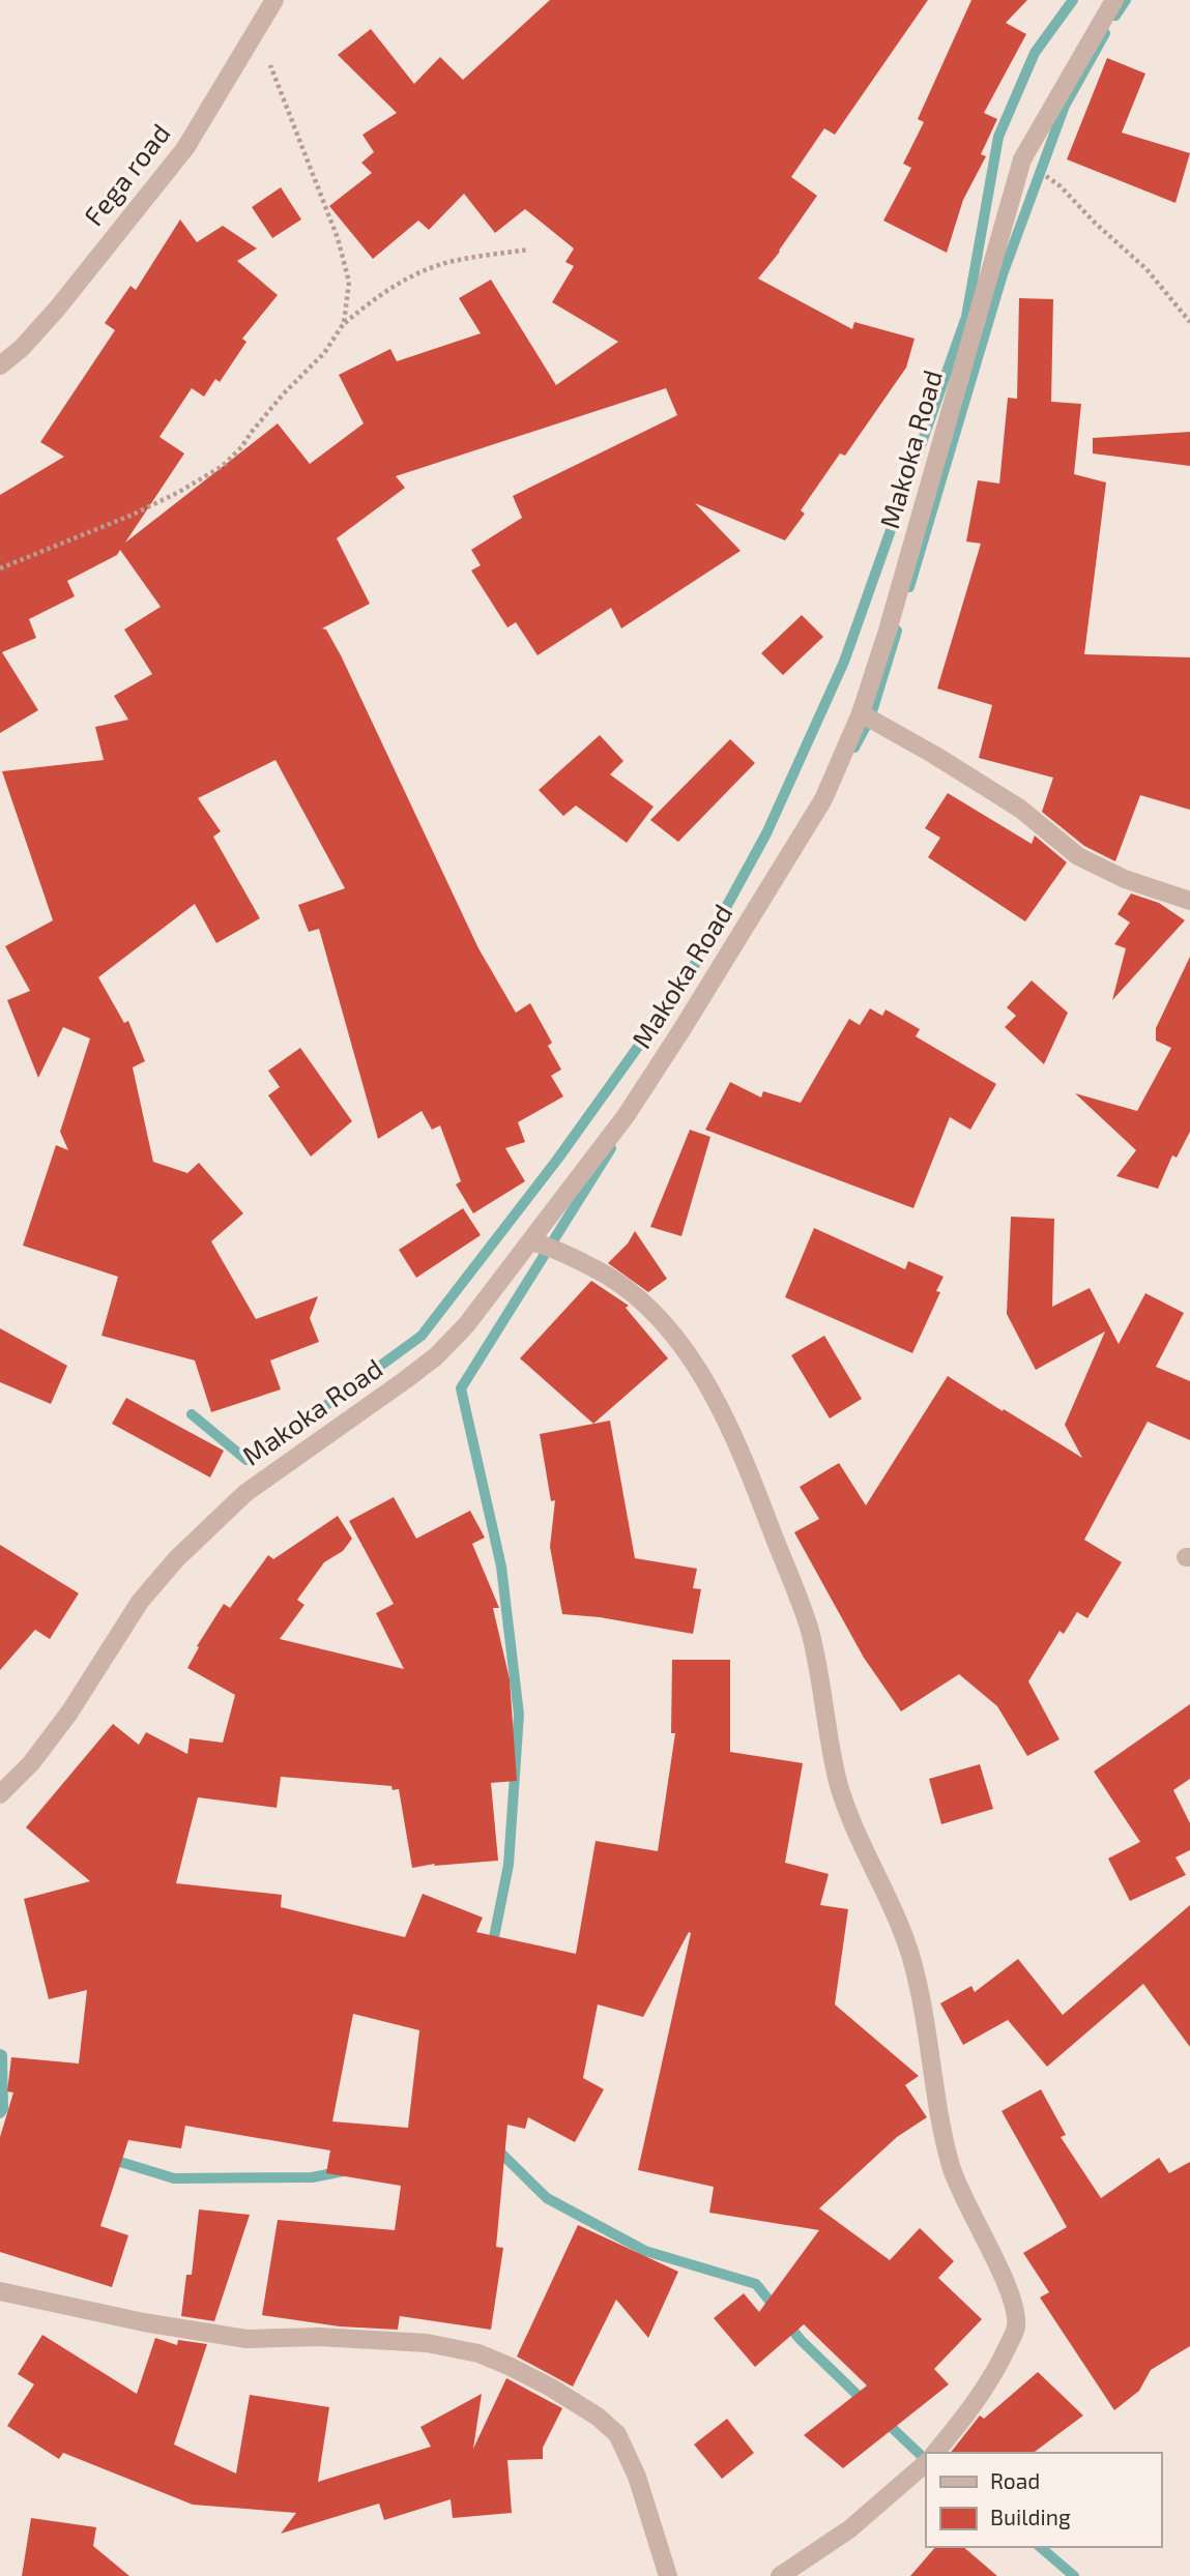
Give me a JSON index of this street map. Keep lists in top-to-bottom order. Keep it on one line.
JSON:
{"streets":{"street":["Fega road","Makoka Road"]},"legend":["Road","Building"]}
